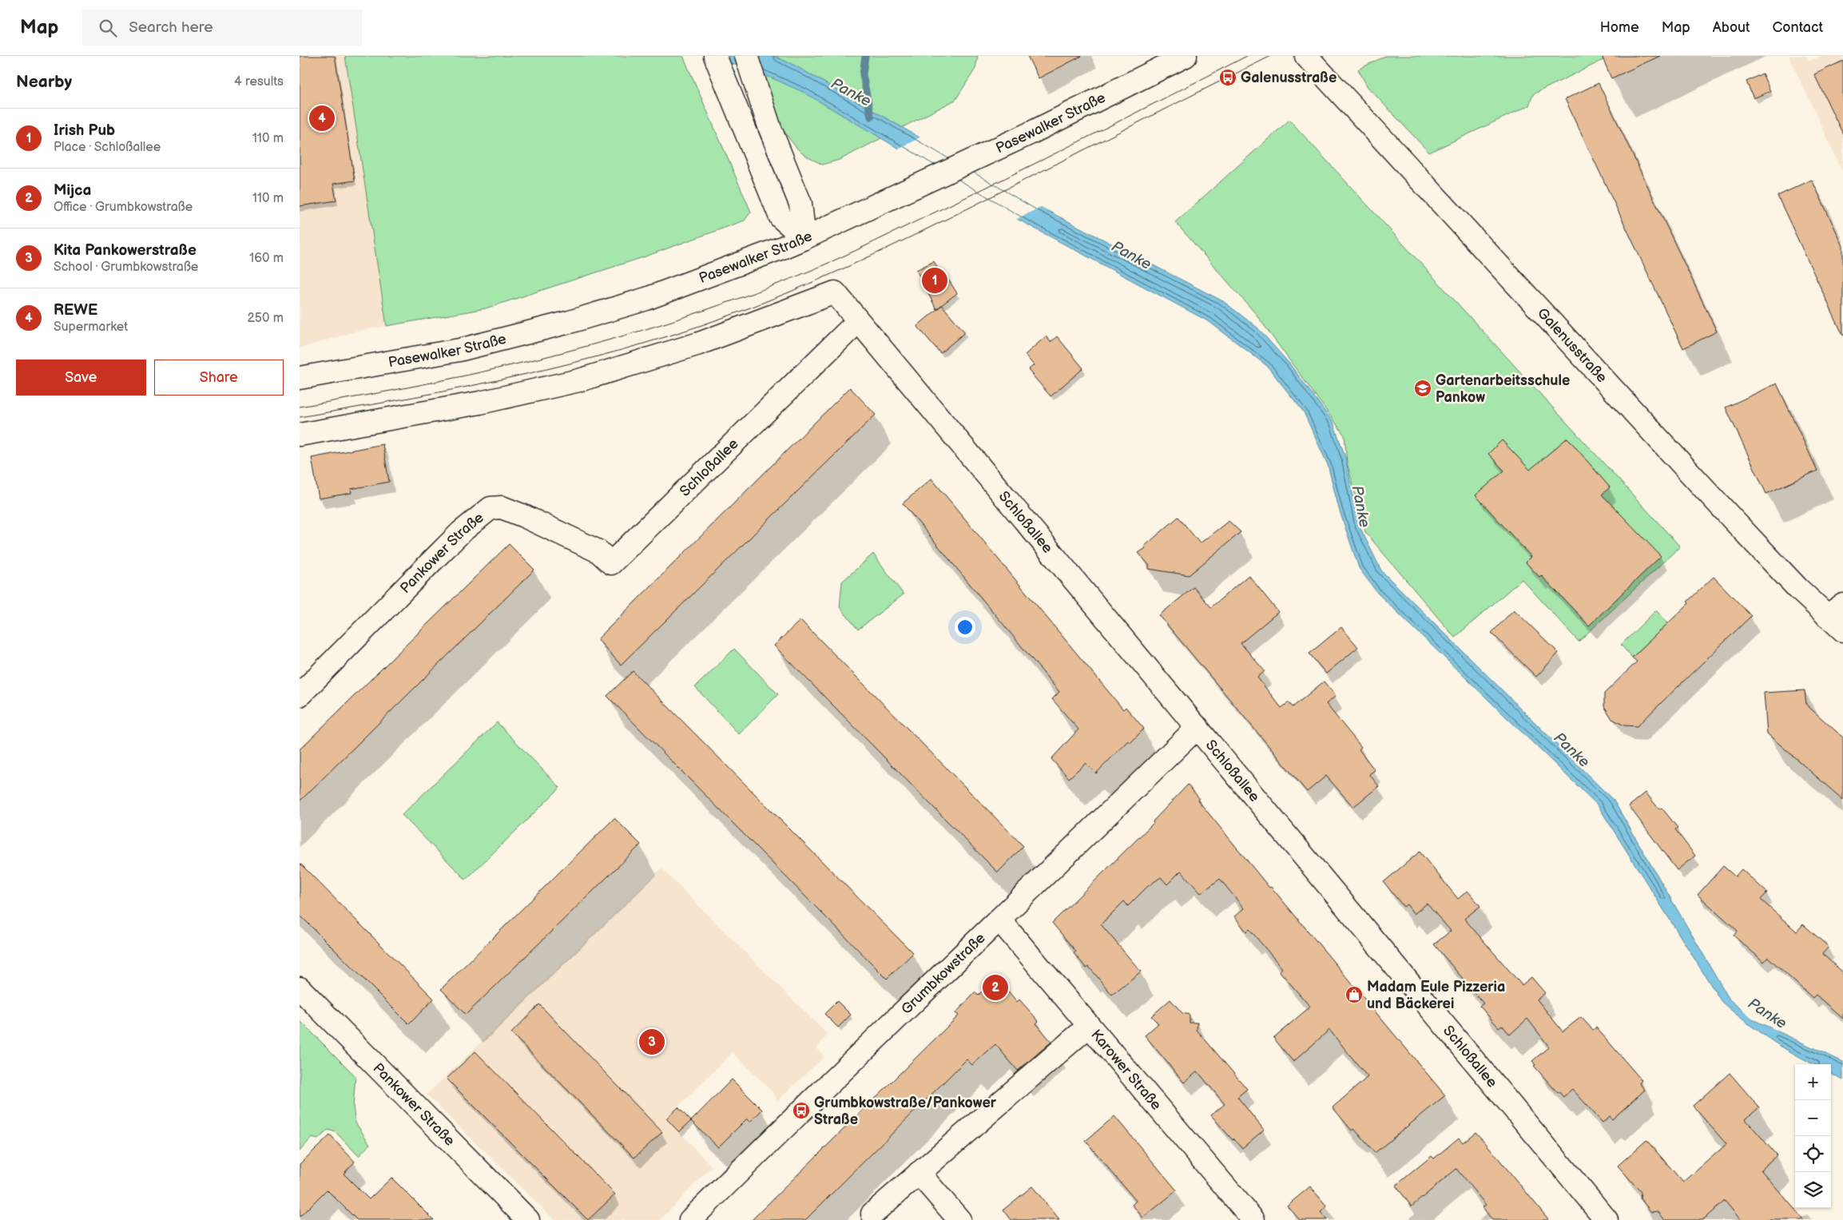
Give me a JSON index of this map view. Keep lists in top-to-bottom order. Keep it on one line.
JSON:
{"streets":{"main road":["Pasewalker Straße","Galenusstraße","Schloßallee","Pankower Straße","Grumbkowstraße","Karower Straße"]},"crossings":[["Schloßallee","Pankower Straße"],["Schloßallee","Grumbkowstraße"],["Grumbkowstraße","Karower Straße"]],"water":["Panke"],"places":{"bus stop":["Galenusstraße","Grumbkowstraße/Pankower Straße"],"school or university":["Gartenarbeitsschule Pankow"],"shop":["Madam Eule Pizzeria und Bäckerei"]},"page":{"header":"Map","search":"Search here","nav":["Home","Map","About","Contact"],"heading":["Nearby","4 results"],"pins":["4","1","2","3"],"list":[{"mark":"1","name":"Irish Pub","note":"Place · Schloßallee","value":"110 m"},{"mark":"2","name":"Mijca","note":"Office · Grumbkowstraße","value":"110 m"},{"mark":"3","name":"Kita Pankowerstraße","note":"School · Grumbkowstraße","value":"160 m"},{"mark":"4","name":"REWE","note":"Supermarket","value":"250 m"}],"buttons":["Save","Share"],"map_buttons":["+","−"]}}
